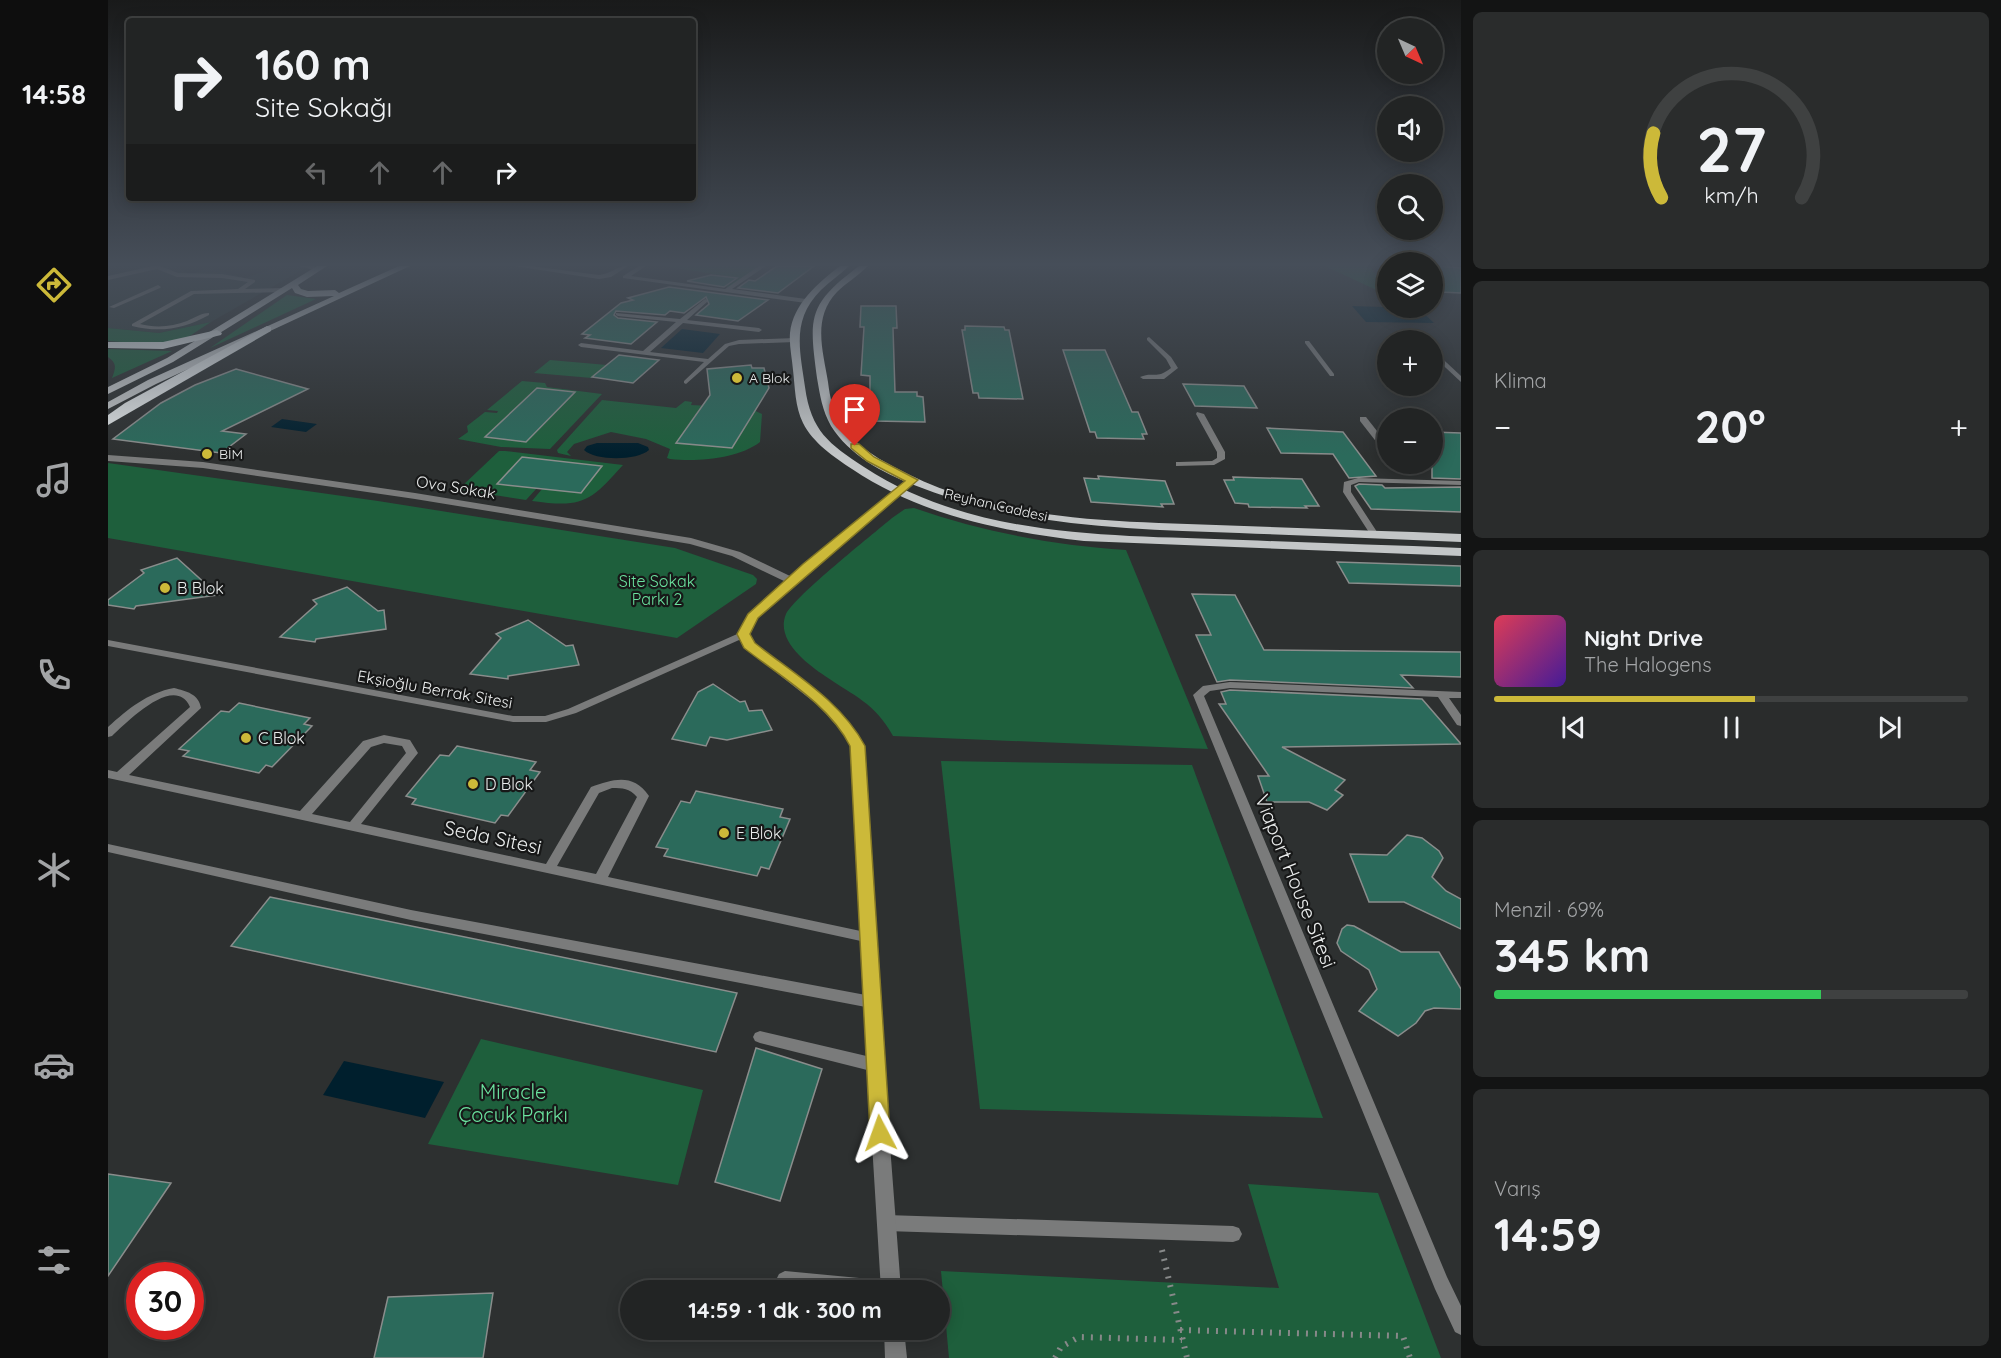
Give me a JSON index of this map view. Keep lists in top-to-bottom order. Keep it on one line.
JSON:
{"streets":{"main road":["Reyhan Caddesi"],"street":["Ova Sokak"],"lane":["Ekşioğlu Berrak Sitesi","Seda Sitesi","Viaport House Sitesi"]},"parks":["Site Sokak Parkı 2","Miracle Çocuk Parkı"],"places":["A Blok","BİM","B Blok","C Blok","D Blok","E Blok"],"north":"bottom right","page":{"tabs":"14:58","map_buttons":["+","−"],"turn":["160 m","Site Sokağı"],"tile":["Klima",["Menzil · 69%","345 km"],["Varış","14:59"]],"heat":["−","20°","+"],"song":["Night Drive","The Halogens"],"limit":"30","trip":"14:59 · 1 dk · 300 m","gauge":["27","km/h"]}}
